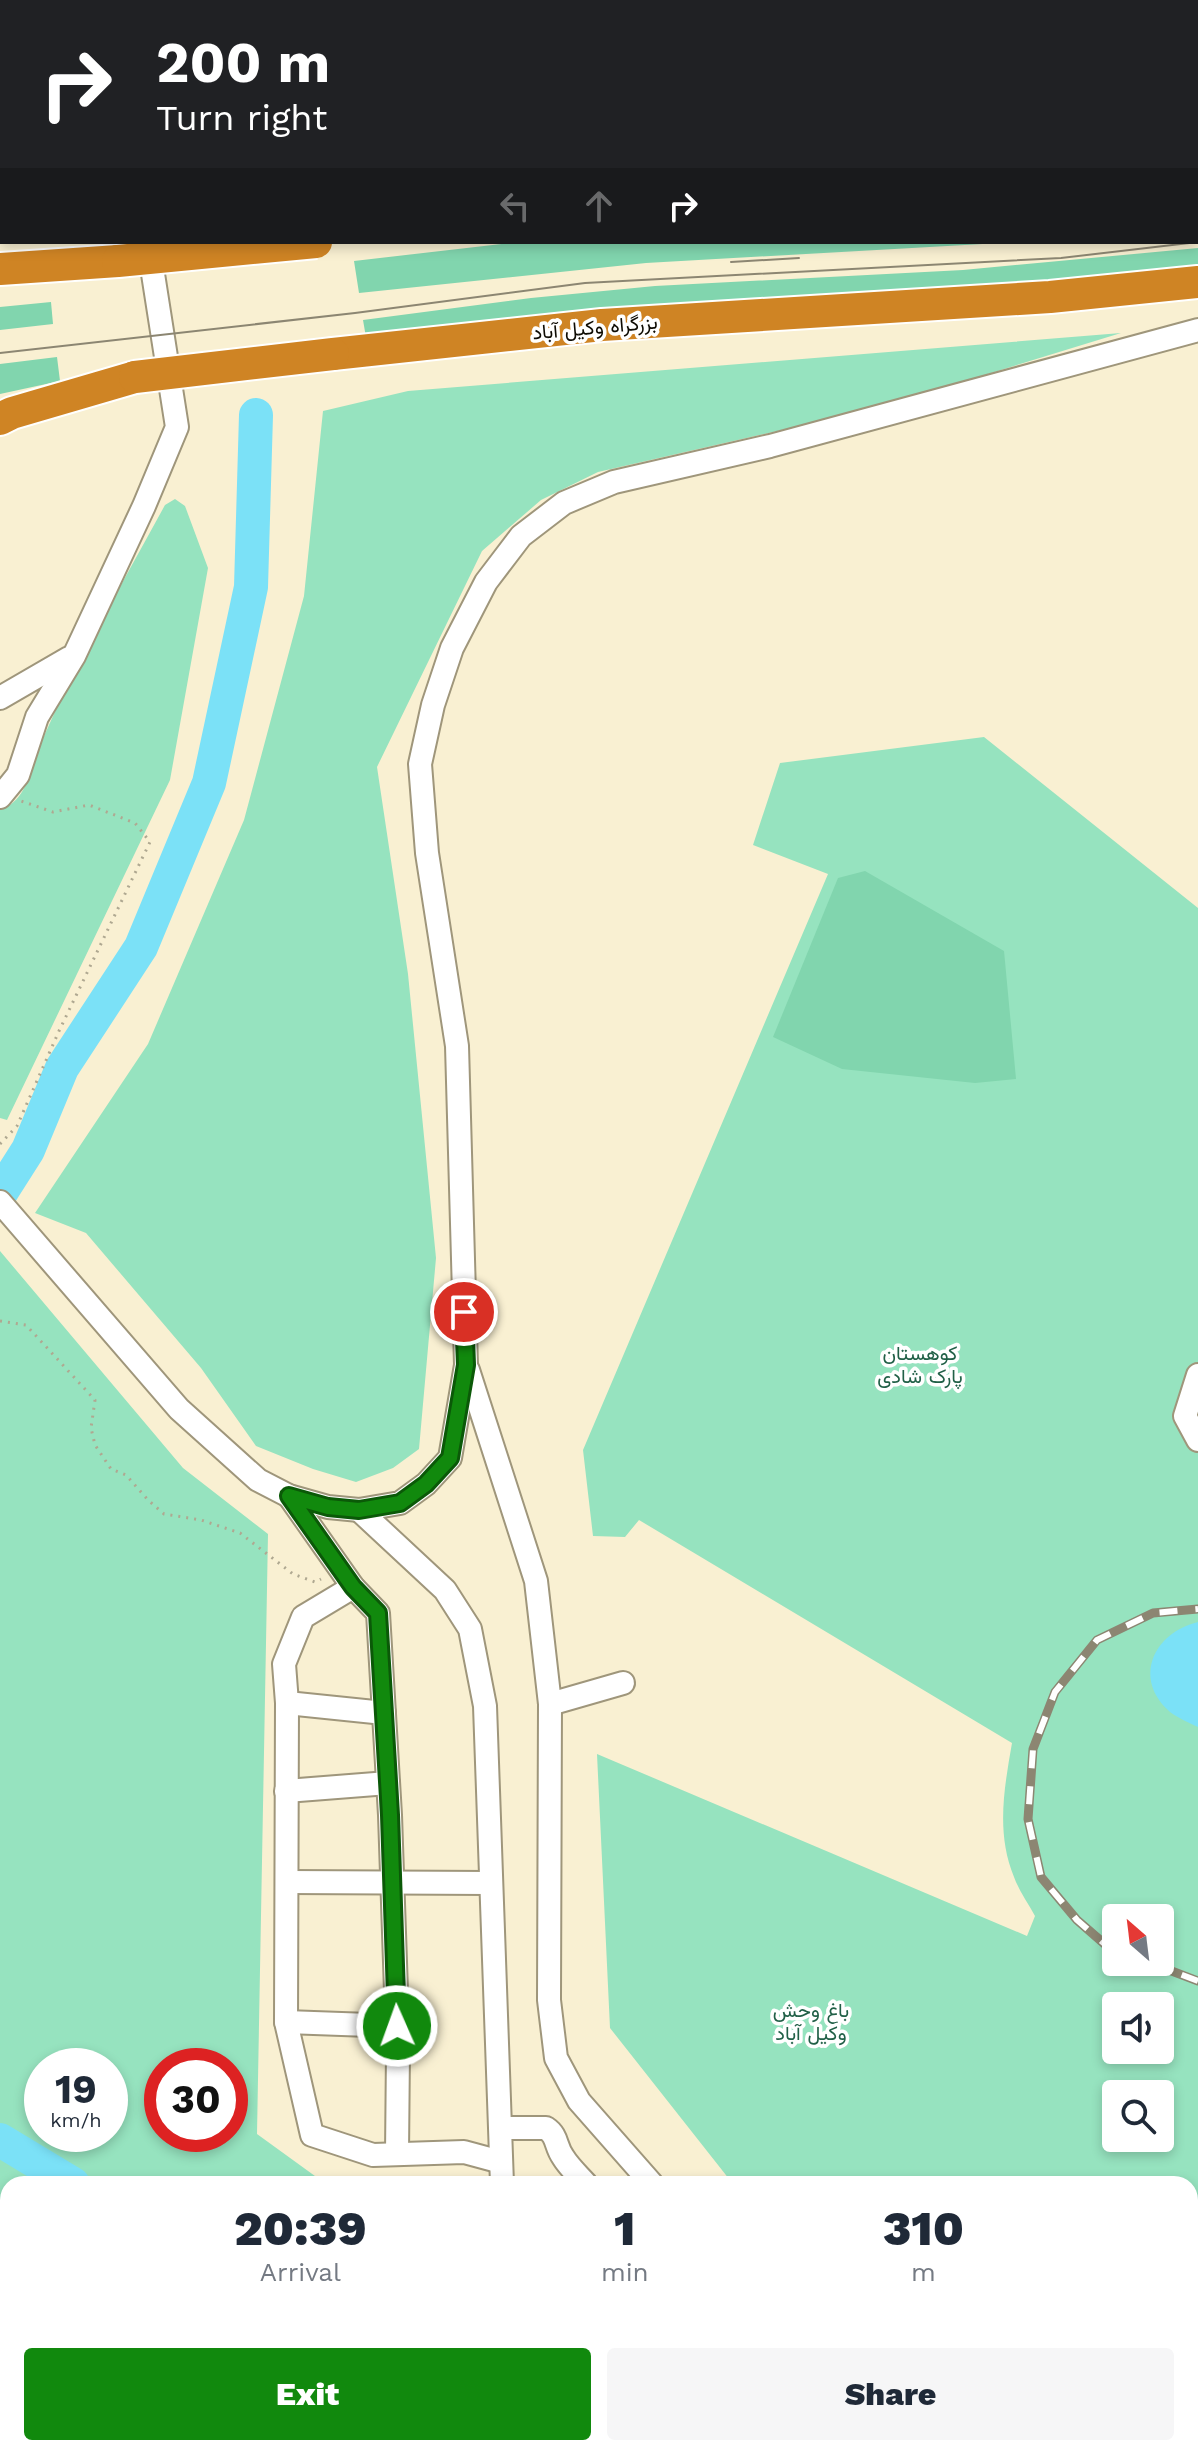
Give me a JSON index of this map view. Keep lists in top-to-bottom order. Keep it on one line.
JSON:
{"streets":{"highway":["بزرگراه وکیل آباد"]},"parks":["کوهستان پارک شادی","باغ وحش وکیل آباد"],"north":"top left","page":{"turn":["200 m","Turn right"],"speed":"19 km/h","limit":"30","eta":["20:39","Arrival","1","min","310","m"],"buttons":["Exit","Share"]}}
